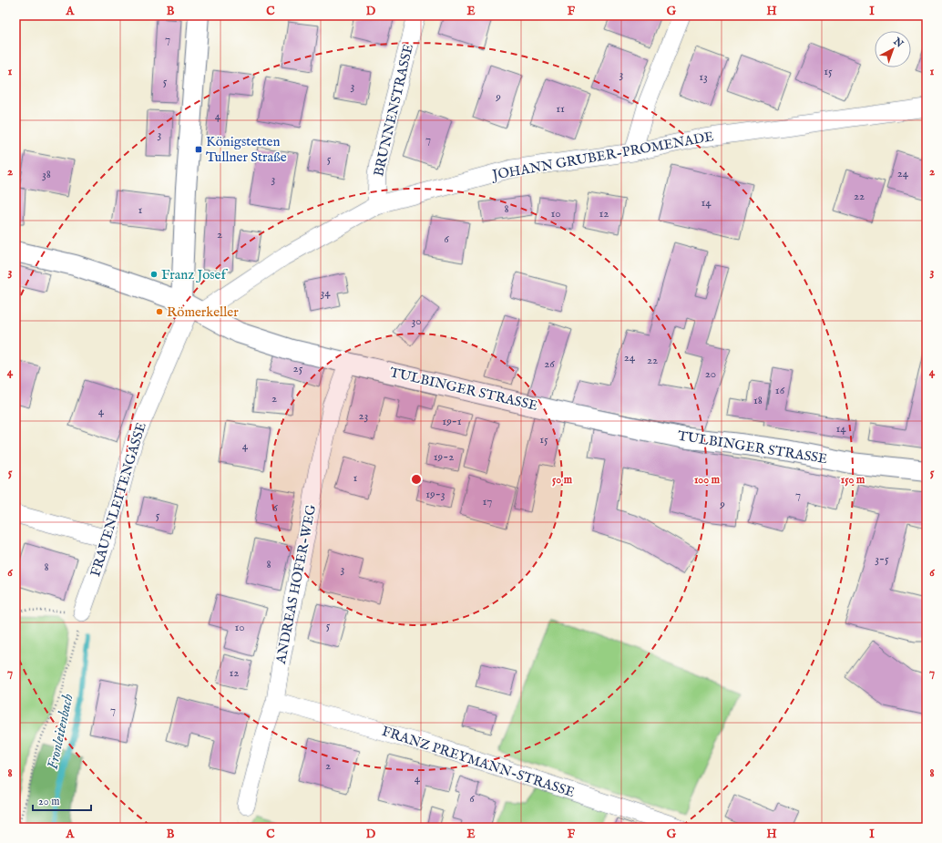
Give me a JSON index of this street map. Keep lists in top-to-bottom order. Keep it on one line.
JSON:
{"streets":{"main road":["TULBINGER STRASSE"],"street":["BRUNNENSTRASSE","JOHANN GRUBER-PROMENADE","FRAUENLEITENGASSE","ANDREAS HOFER-WEG","FRANZ PREYMANN-STRASSE"]},"crossings":[["BRUNNENSTRASSE","JOHANN GRUBER-PROMENADE"],["JOHANN GRUBER-PROMENADE","TULBINGER STRASSE"],["JOHANN GRUBER-PROMENADE","FRAUENLEITENGASSE"],["TULBINGER STRASSE","FRAUENLEITENGASSE"],["TULBINGER STRASSE","ANDREAS HOFER-WEG"],["ANDREAS HOFER-WEG","FRANZ PREYMANN-STRASSE"]],"water":["Fronleitenbach"],"places":{"transit":["Königstetten Tullner Straße"],"other":["Franz Josef","Römerkeller"]},"house_numbers":["7","15","3","13","5","3","9","11","4","3","7","5","24","38","3","22","14","8","1","10","12","2","6","34","30","24","22","26","25","20","16","2","18","4","23","19-1","14","15","4","19-2","1","19-3","7","17","9","6","5","3-5","8","8","3","5","10","12","7","2","4","6"],"scale_bar":"20 m","north":"top right","grid":{"columns":["A","B","C","D","E","F","G","H","I"],"rows":["1","2","3","4","5","6","7","8"]},"rings":["50 m","100 m","150 m"]}
